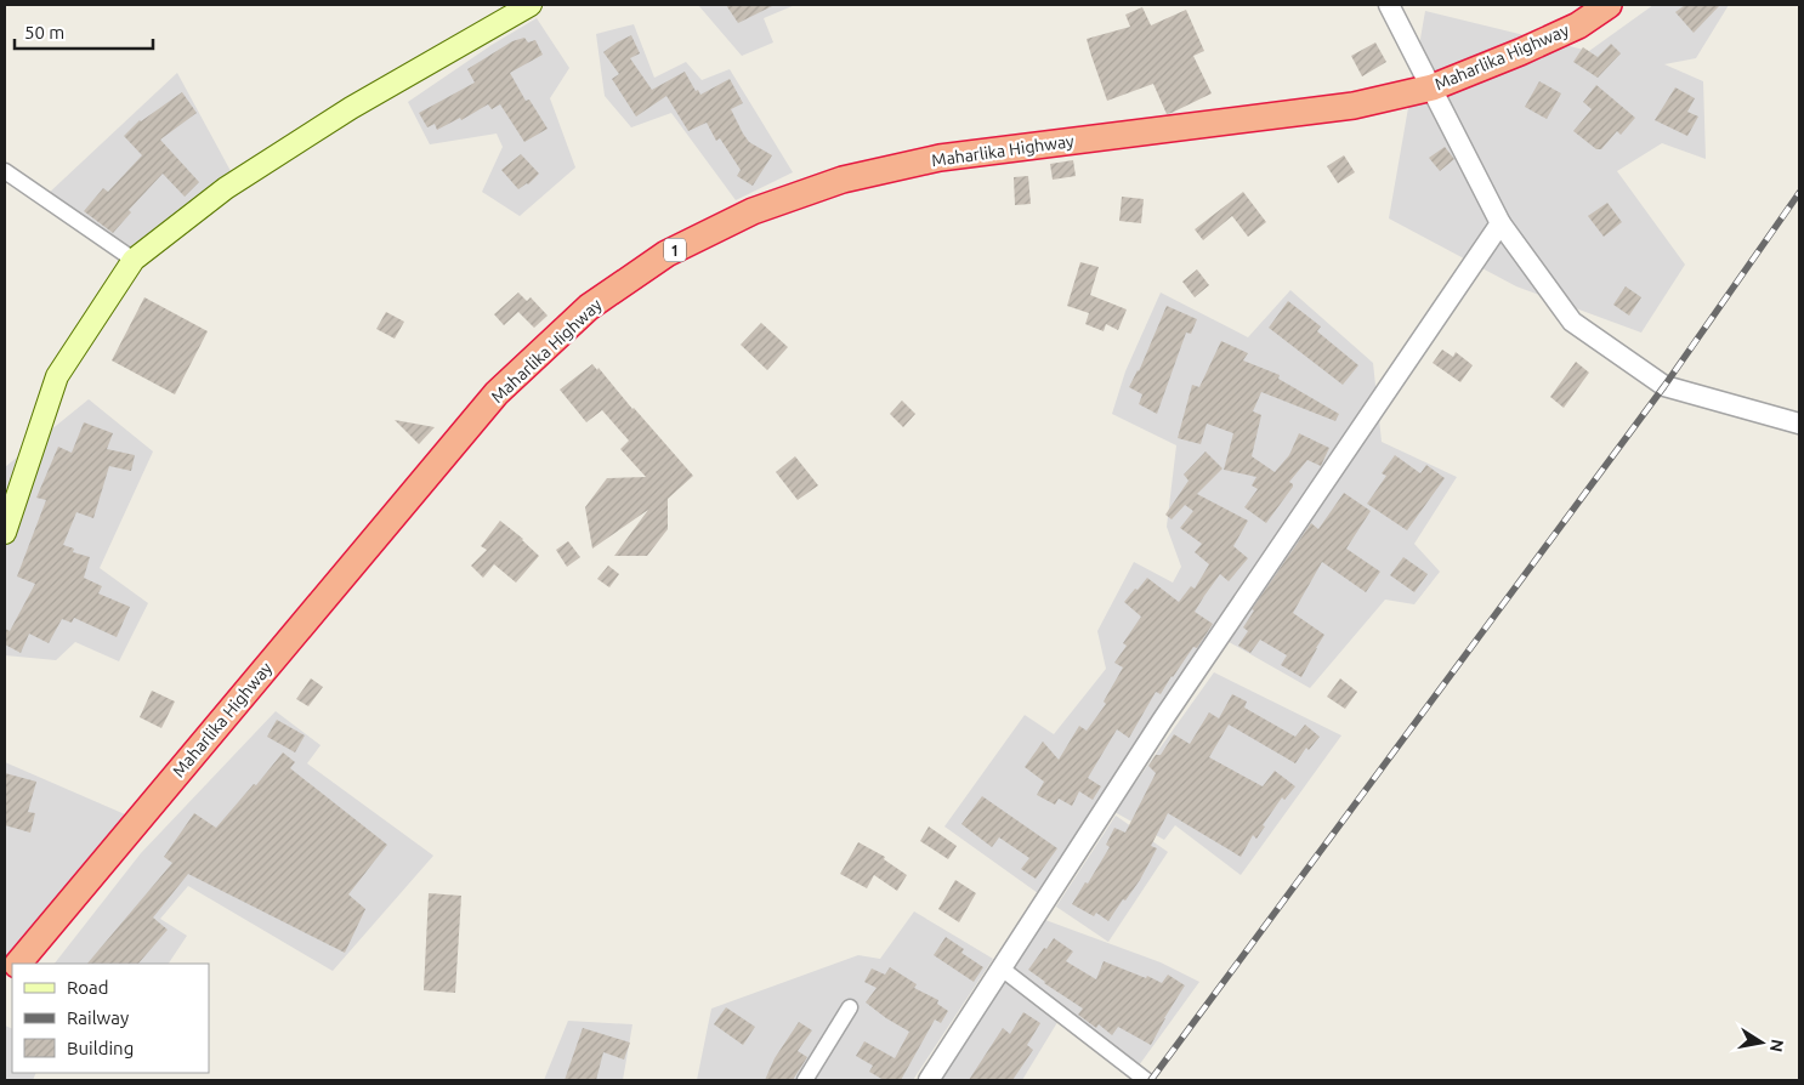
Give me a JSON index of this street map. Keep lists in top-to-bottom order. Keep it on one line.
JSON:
{"streets":{"highway":["Maharlika Highway","1"]},"legend":["Road","Railway","Building"],"scale_bar":"50 m","north":"right"}
